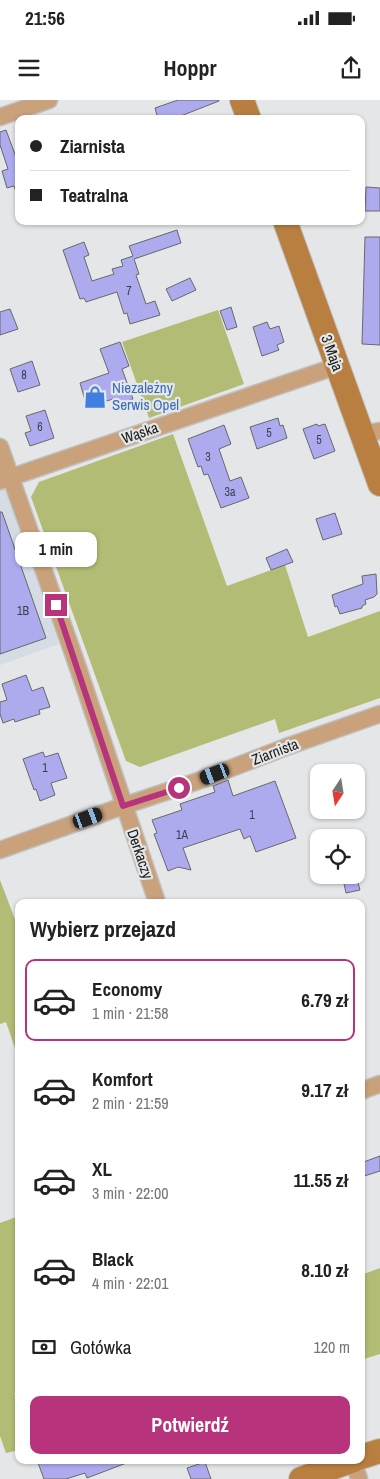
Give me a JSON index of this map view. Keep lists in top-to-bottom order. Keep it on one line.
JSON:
{"streets":{"street":["3 Maja","Wąska","Ziarnista","Derkaczy"]},"crossings":[["3 Maja","Wąska"],["Wąska","Derkaczy"],["Ziarnista","Derkaczy"]],"places":{"shop":["Niezależny Serwis Opel"]},"house_numbers":["7","8","6","5","5","3","3a","1B","1","1","1A"],"north":"bottom","page":{"status":"21:56","header":"Hoppr","banner":["Ziarnista","Teatralna"],"bubble":"1 min","heading":"Wybierz przejazd","list":[{"name":"Economy","note":"1 min · 21:58","value":"6.79 zł"},{"name":"Komfort","note":"2 min · 21:59","value":"9.17 zł"},{"name":"XL","note":"3 min · 22:00","value":"11.55 zł"},{"name":"Black","note":"4 min · 22:01","value":"8.10 zł"}],"pay":["Gotówka","120 m"],"buttons":"Potwierdź"}}
